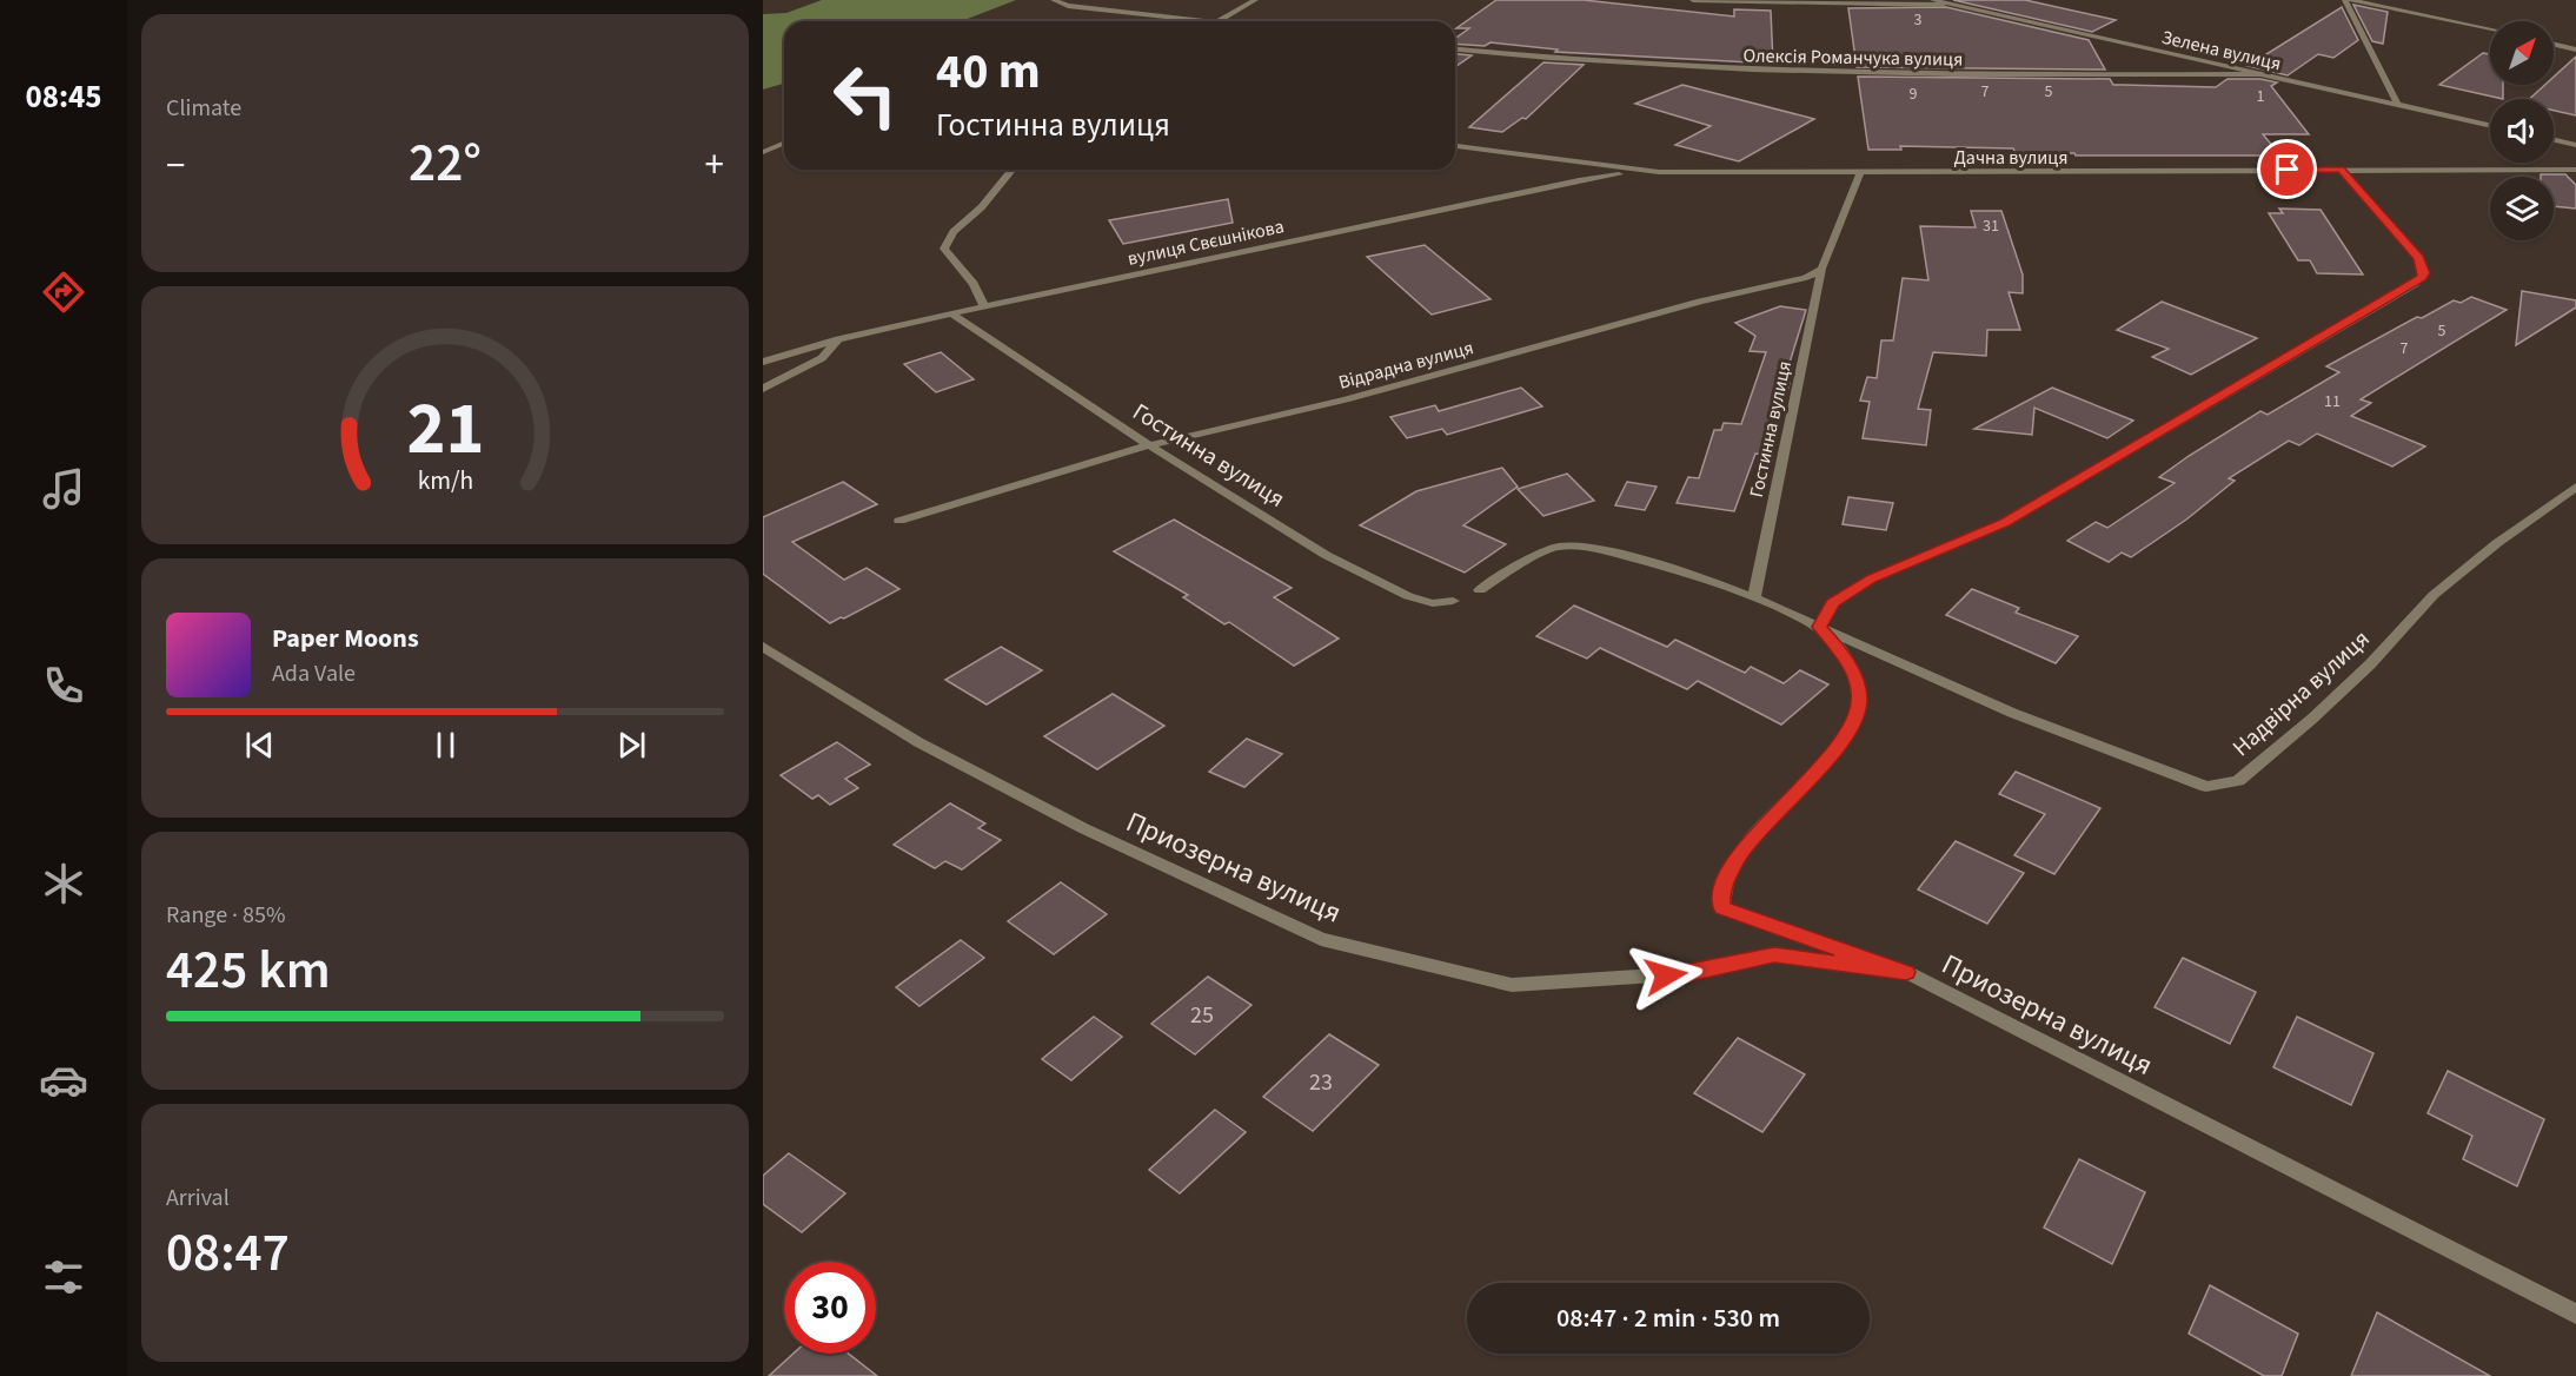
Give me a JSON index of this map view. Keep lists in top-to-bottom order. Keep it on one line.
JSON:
{"streets":{"street":["Зелена вулиця","Олексія Романчука вулиця","Дачна вулиця","вулиця Свєшнікова","Відрадна вулиця","Гостинна вулиця","Надвірна вулиця","Приозерна вулиця"]},"crossings":[["Зелена вулиця","Олексія Романчука вулиця"],["Дачна вулиця","вулиця Свєшнікова"],["вулиця Свєшнікова","Гостинна вулиця"],["Відрадна вулиця","Гостинна вулиця"]],"house_numbers":["3","7","5","9","1","31","5","7","11","25","23"],"north":"top right","page":{"tabs":"08:45","tile":["Climate",["Range · 85%","425 km"],["Arrival","08:47"]],"turn":["40 m","Гостинна вулиця"],"heat":["−","22°","+"],"song":["Paper Moons","Ada Vale"],"limit":"30","trip":"08:47 · 2 min · 530 m","gauge":["21","km/h"]}}
